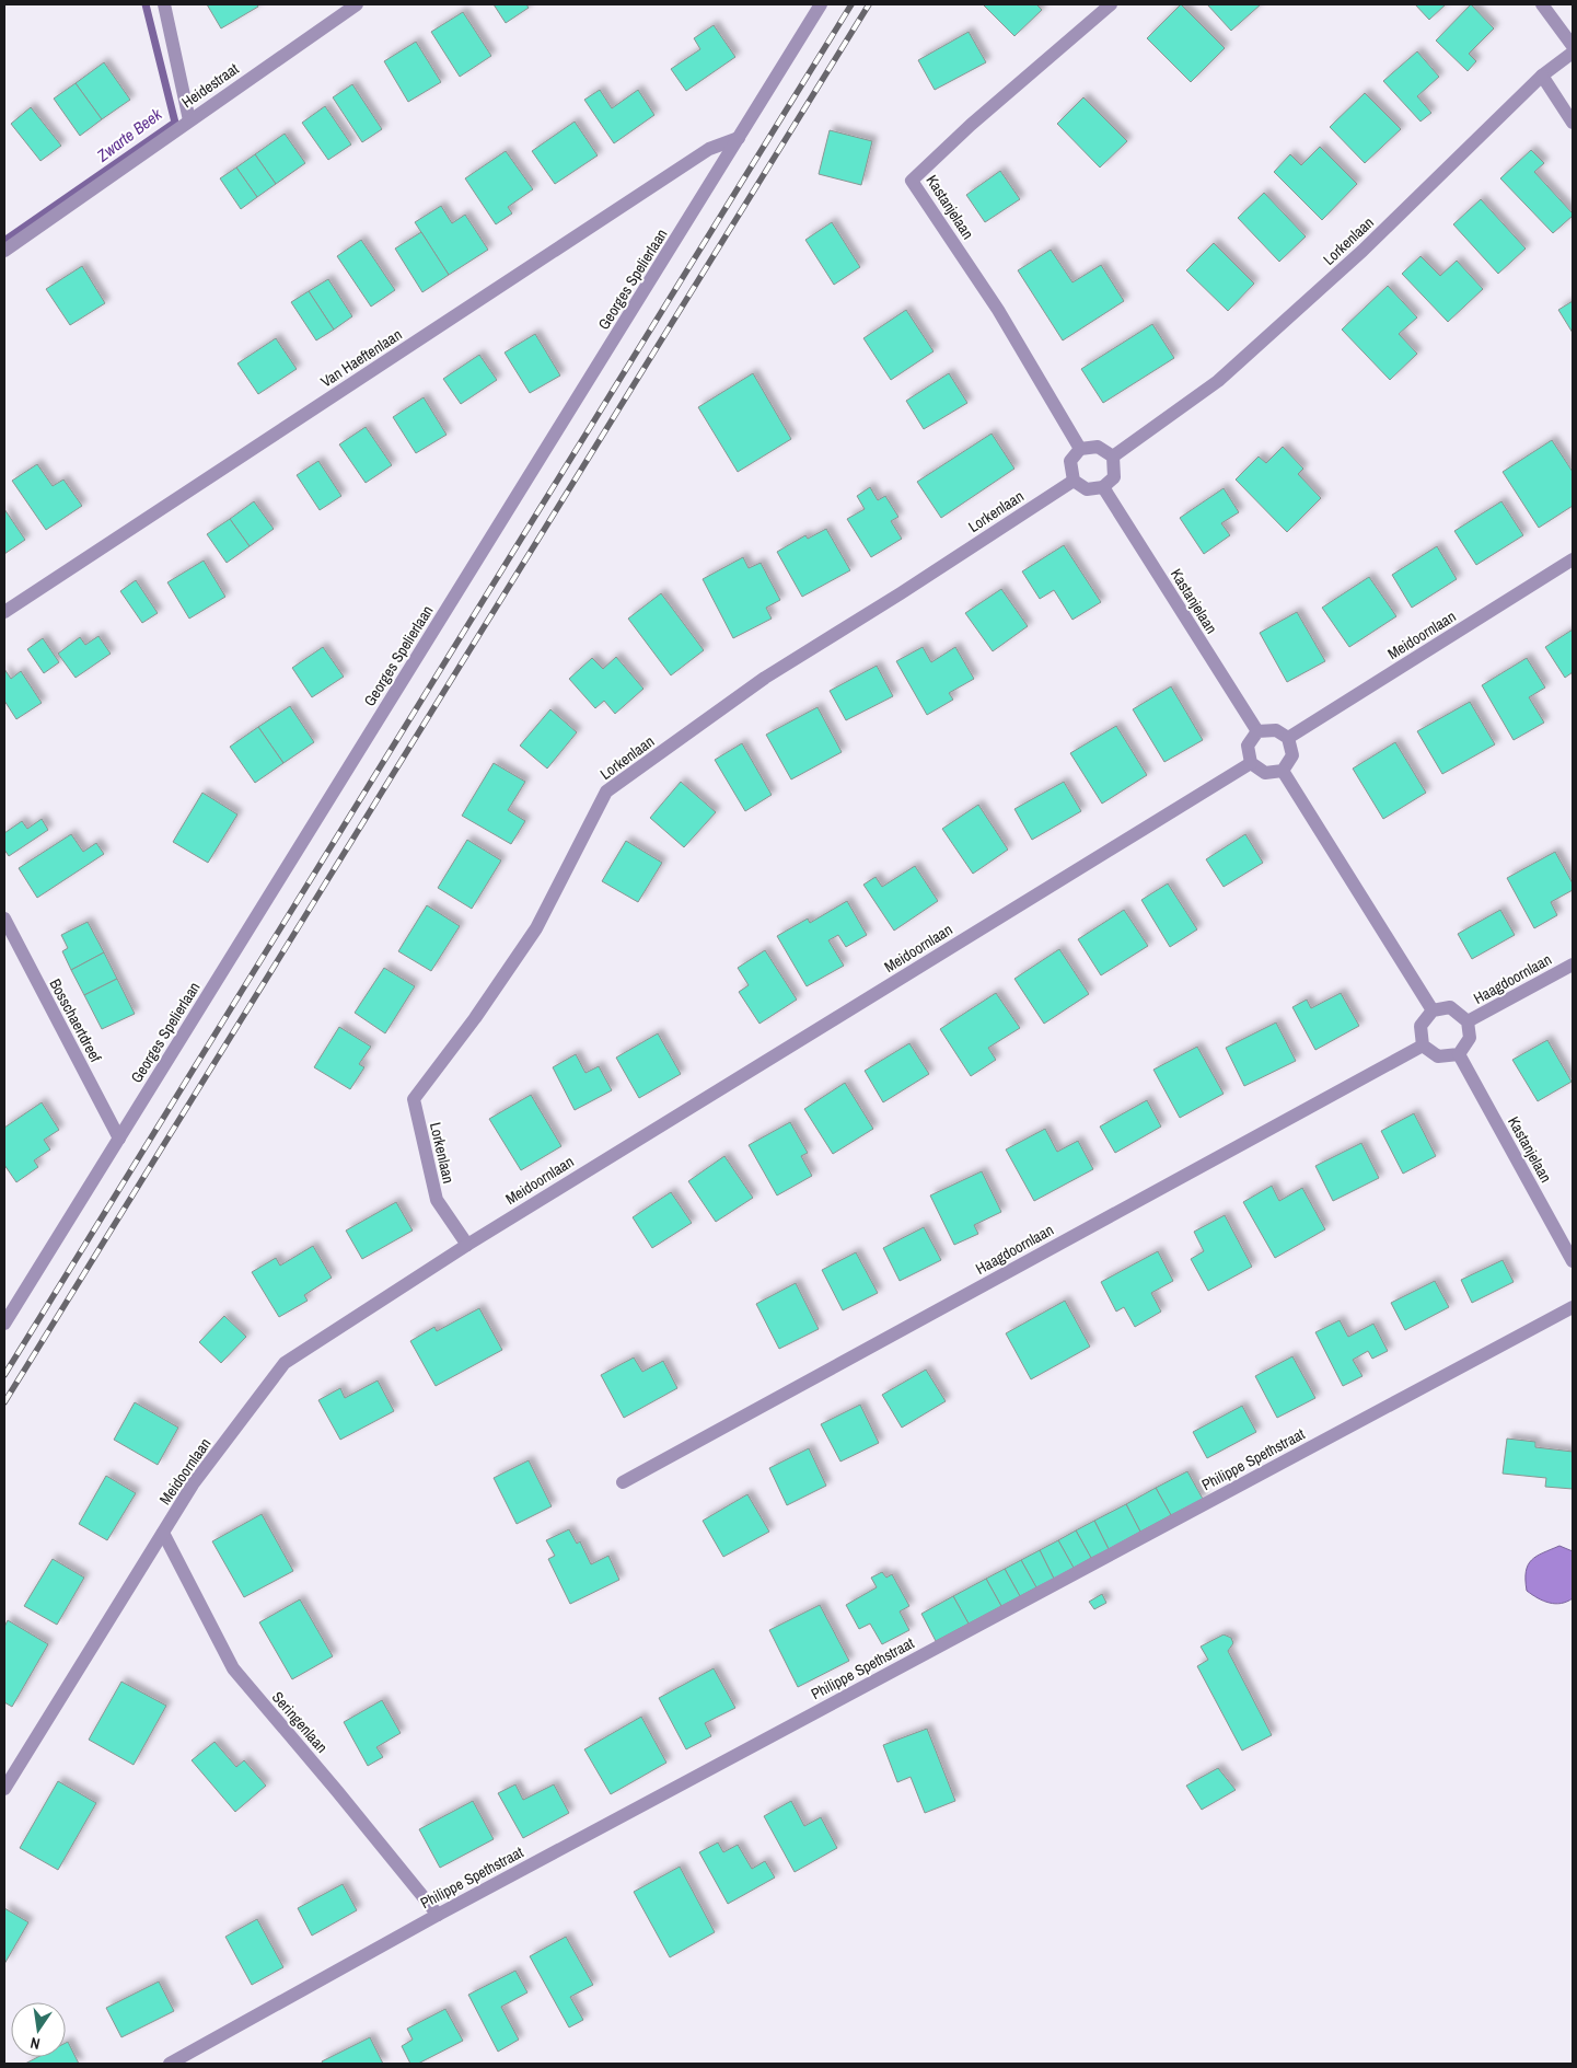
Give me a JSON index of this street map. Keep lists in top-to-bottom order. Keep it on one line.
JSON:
{"streets":{"street":["Heidestraat","Kastanjelaan","Lorkenlaan","Georges Spelierlaan","Van Haeftenlaan","Meidoornlaan","Haagdoornlaan","Bosschaertdreef","Philippe Spethstraat","Seringenlaan"]},"crossings":[["Kastanjelaan","Lorkenlaan"],["Kastanjelaan","Meidoornlaan"],["Kastanjelaan","Haagdoornlaan"],["Lorkenlaan","Meidoornlaan"],["Georges Spelierlaan","Van Haeftenlaan"],["Georges Spelierlaan","Bosschaertdreef"],["Meidoornlaan","Seringenlaan"],["Philippe Spethstraat","Seringenlaan"]],"water":["Zwarte Beek"],"north":"bottom"}
